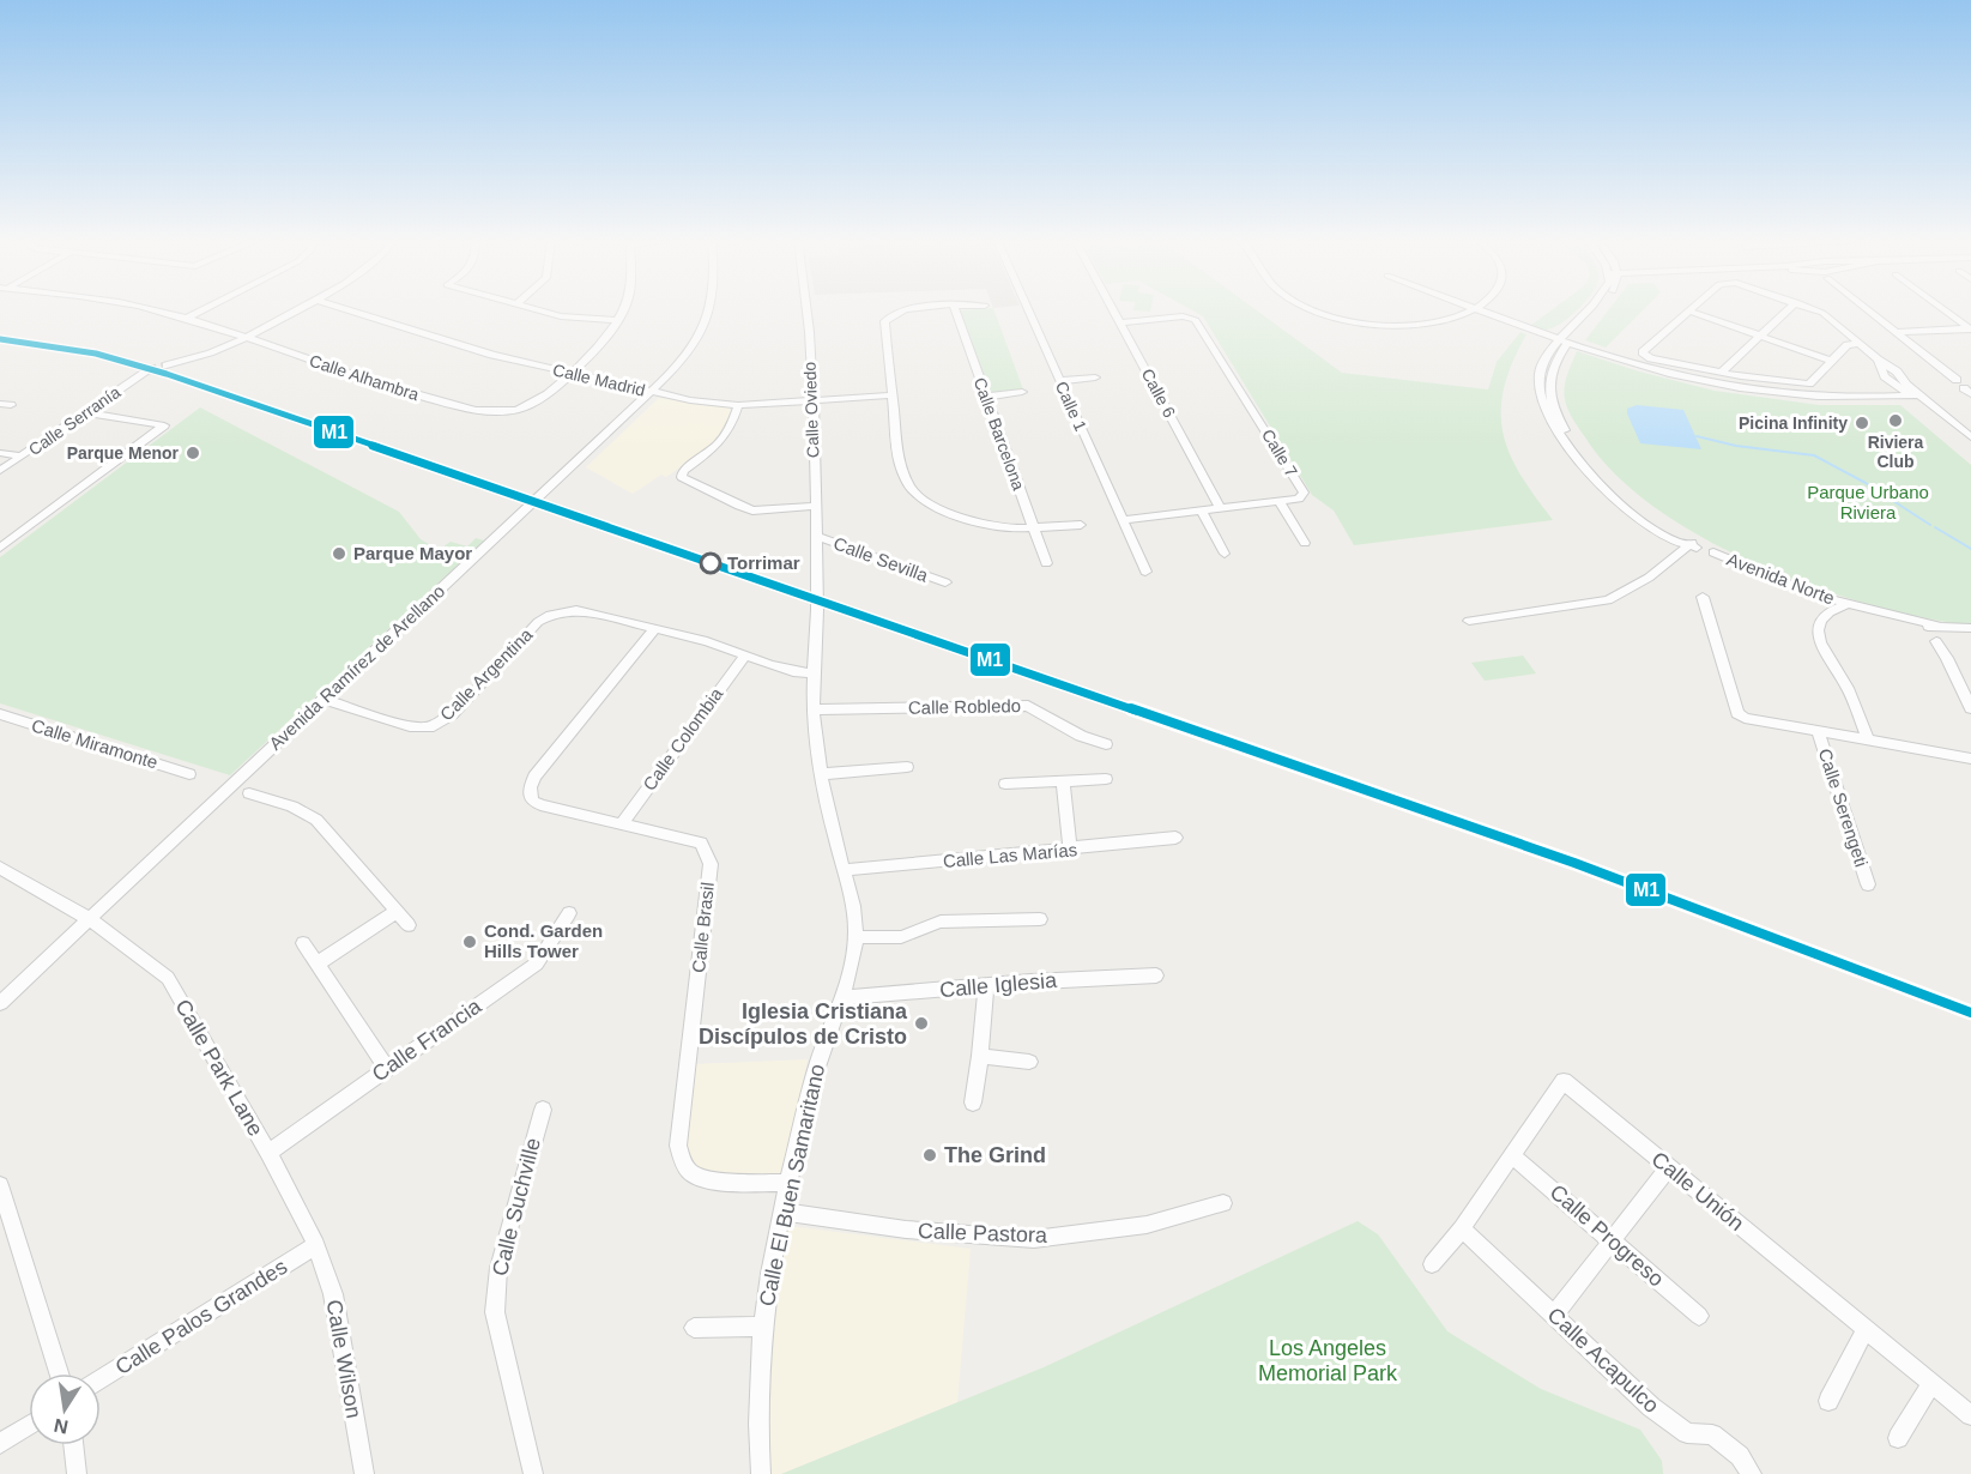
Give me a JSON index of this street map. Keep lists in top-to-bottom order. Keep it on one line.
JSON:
{"streets":{"street":["Calle Alhambra","Calle Madrid","Calle 6","Calle 1","Calle Oviedo","Calle Serranía","Calle Barcelona","Calle 7","Calle Sevilla","Avenida Norte","Avenida Ramírez de Arellano","Calle Argentina","Calle Robledo","Calle Colombia","Calle Miramonte","Calle Serengeti","Calle Las Marías","Calle Brasil","Calle Iglesia","Calle Francia","Calle Park Lane","Calle El Buen Samaritano","Calle Unión","Calle Suchville","Calle Pastora","Calle Progreso","Calle Palos Grandes","Calle Wilson","Calle Acapulco"]},"crossings":[["Calle Alhambra","Calle Madrid"],["Calle Madrid","Calle Oviedo"],["Calle Madrid","Avenida Ramírez de Arellano"],["Calle 6","Calle 7"],["Calle 1","Calle 7"],["Calle Oviedo","Calle Sevilla"],["Calle Oviedo","Calle El Buen Samaritano"],["Calle Sevilla","Calle El Buen Samaritano"],["Avenida Ramírez de Arellano","Calle Argentina"],["Avenida Ramírez de Arellano","Calle Park Lane"],["Calle Argentina","Calle Colombia"],["Calle Argentina","Calle Brasil"],["Calle Argentina","Calle El Buen Samaritano"],["Calle Robledo","Calle El Buen Samaritano"],["Calle Colombia","Calle Brasil"],["Calle Las Marías","Calle El Buen Samaritano"],["Calle Brasil","Calle El Buen Samaritano"],["Calle Iglesia","Calle El Buen Samaritano"],["Calle Francia","Calle Park Lane"],["Calle Park Lane","Calle Palos Grandes"],["Calle Park Lane","Calle Wilson"],["Calle El Buen Samaritano","Calle Pastora"],["Calle Unión","Calle Progreso"],["Calle Unión","Calle Acapulco"],["Calle Palos Grandes","Calle Wilson"]],"parks":["Parque Urbano Riviera","Los Angeles Memorial Park"],"places":["Riviera Club","Picina Infinity","Parque Menor","Parque Mayor","Torrimar","Cond. Garden Hills Tower","Iglesia Cristiana Discípulos de Cristo","The Grind"],"lines":["transit line M1"],"north":"bottom"}
